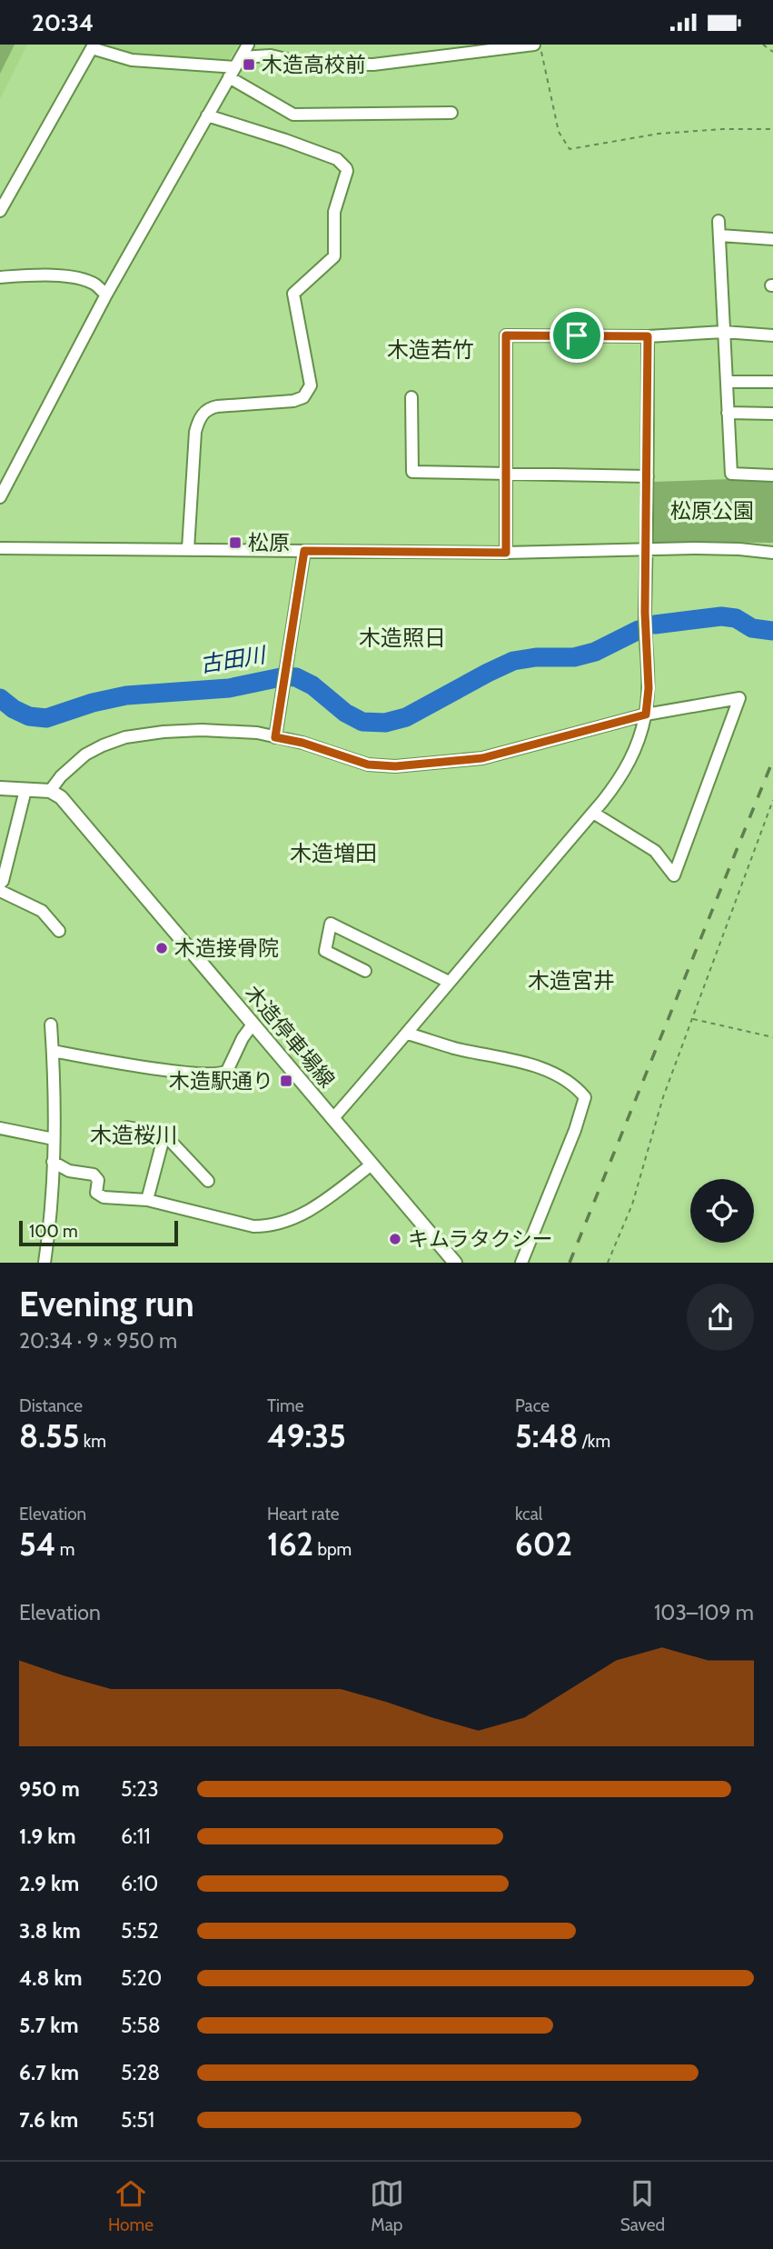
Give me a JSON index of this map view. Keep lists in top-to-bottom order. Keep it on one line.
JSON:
{"streets":{"main road":["木造停車場線"]},"districts":["木造若竹","木造照日","木造増田","木造宮井","木造桜川"],"water":["古田川"],"parks":["松原公園"],"places":{"transit":["木造高校前","松原","木造駅通り"],"other":["木造接骨院","キムラタクシー"]},"scale_bar":"100 m","page":{"status":"20:34","scale":"100 m","heading":["Evening run","20:34 · 9 × 950 m"],"stats":[["Distance","8.55 km"],["Time","49:35"],["Pace","5:48 /km"],["Elevation","54 m"],["Heart rate","162 bpm"],["kcal","602"]],"chart":["Elevation","103–109 m"],"list":[{"name":"950 m","note":"5:23"},{"name":"1.9 km","note":"6:11"},{"name":"2.9 km","note":"6:10"},{"name":"3.8 km","note":"5:52"},{"name":"4.8 km","note":"5:20"},{"name":"5.7 km","note":"5:58"},{"name":"6.7 km","note":"5:28"},{"name":"7.6 km","note":"5:51"}],"tabs":["Home","Map","Saved"]}}
